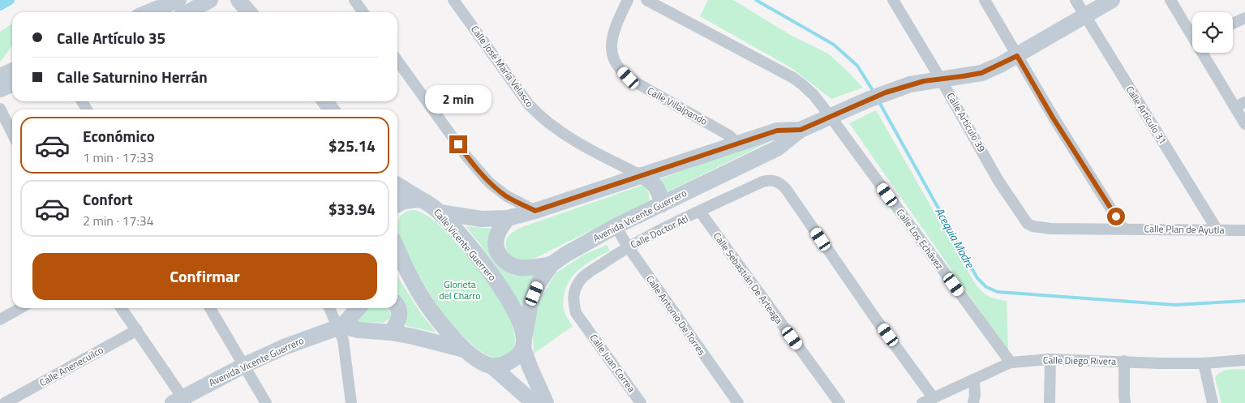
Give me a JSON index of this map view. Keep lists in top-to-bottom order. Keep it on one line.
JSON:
{"streets":{"street":["Calle José María Velasco","Calle Villalpando","Calle Artículo 31","Calle Artículo 39","Avenida Vicente Guerrero","Calle Plan de Ayutla","Calle Doctor Atl","Calle Los Echávez","Calle Vicente Guerrero","Calle Sebastián De Arteaga","Calle Antonio De Torres","Calle Diego Rivera","Calle Juan Correa","Calle Anenecuilco"]},"crossings":[["Calle José María Velasco","Avenida Vicente Guerrero"],["Calle Villalpando","Avenida Vicente Guerrero"],["Calle Artículo 31","Avenida Vicente Guerrero"],["Calle Artículo 31","Calle Plan de Ayutla"],["Calle Artículo 39","Avenida Vicente Guerrero"],["Calle Artículo 39","Calle Plan de Ayutla"],["Avenida Vicente Guerrero","Calle Los Echávez"],["Avenida Vicente Guerrero","Calle Vicente Guerrero"],["Avenida Vicente Guerrero","Calle Antonio De Torres"],["Calle Doctor Atl","Calle Sebastián De Arteaga"],["Calle Doctor Atl","Calle Antonio De Torres"],["Calle Doctor Atl","Calle Diego Rivera"],["Calle Doctor Atl","Calle Juan Correa"],["Calle Los Echávez","Calle Diego Rivera"]],"water":["Acequia Madre"],"parks":["Glorieta del Charro"],"page":{"banner":["Calle Artículo 35","Calle Saturnino Herrán"],"bubble":"2 min","list":[{"name":"Económico","note":"1 min · 17:33","value":"$25.14"},{"name":"Confort","note":"2 min · 17:34","value":"$33.94"}],"buttons":"Confirmar"}}
